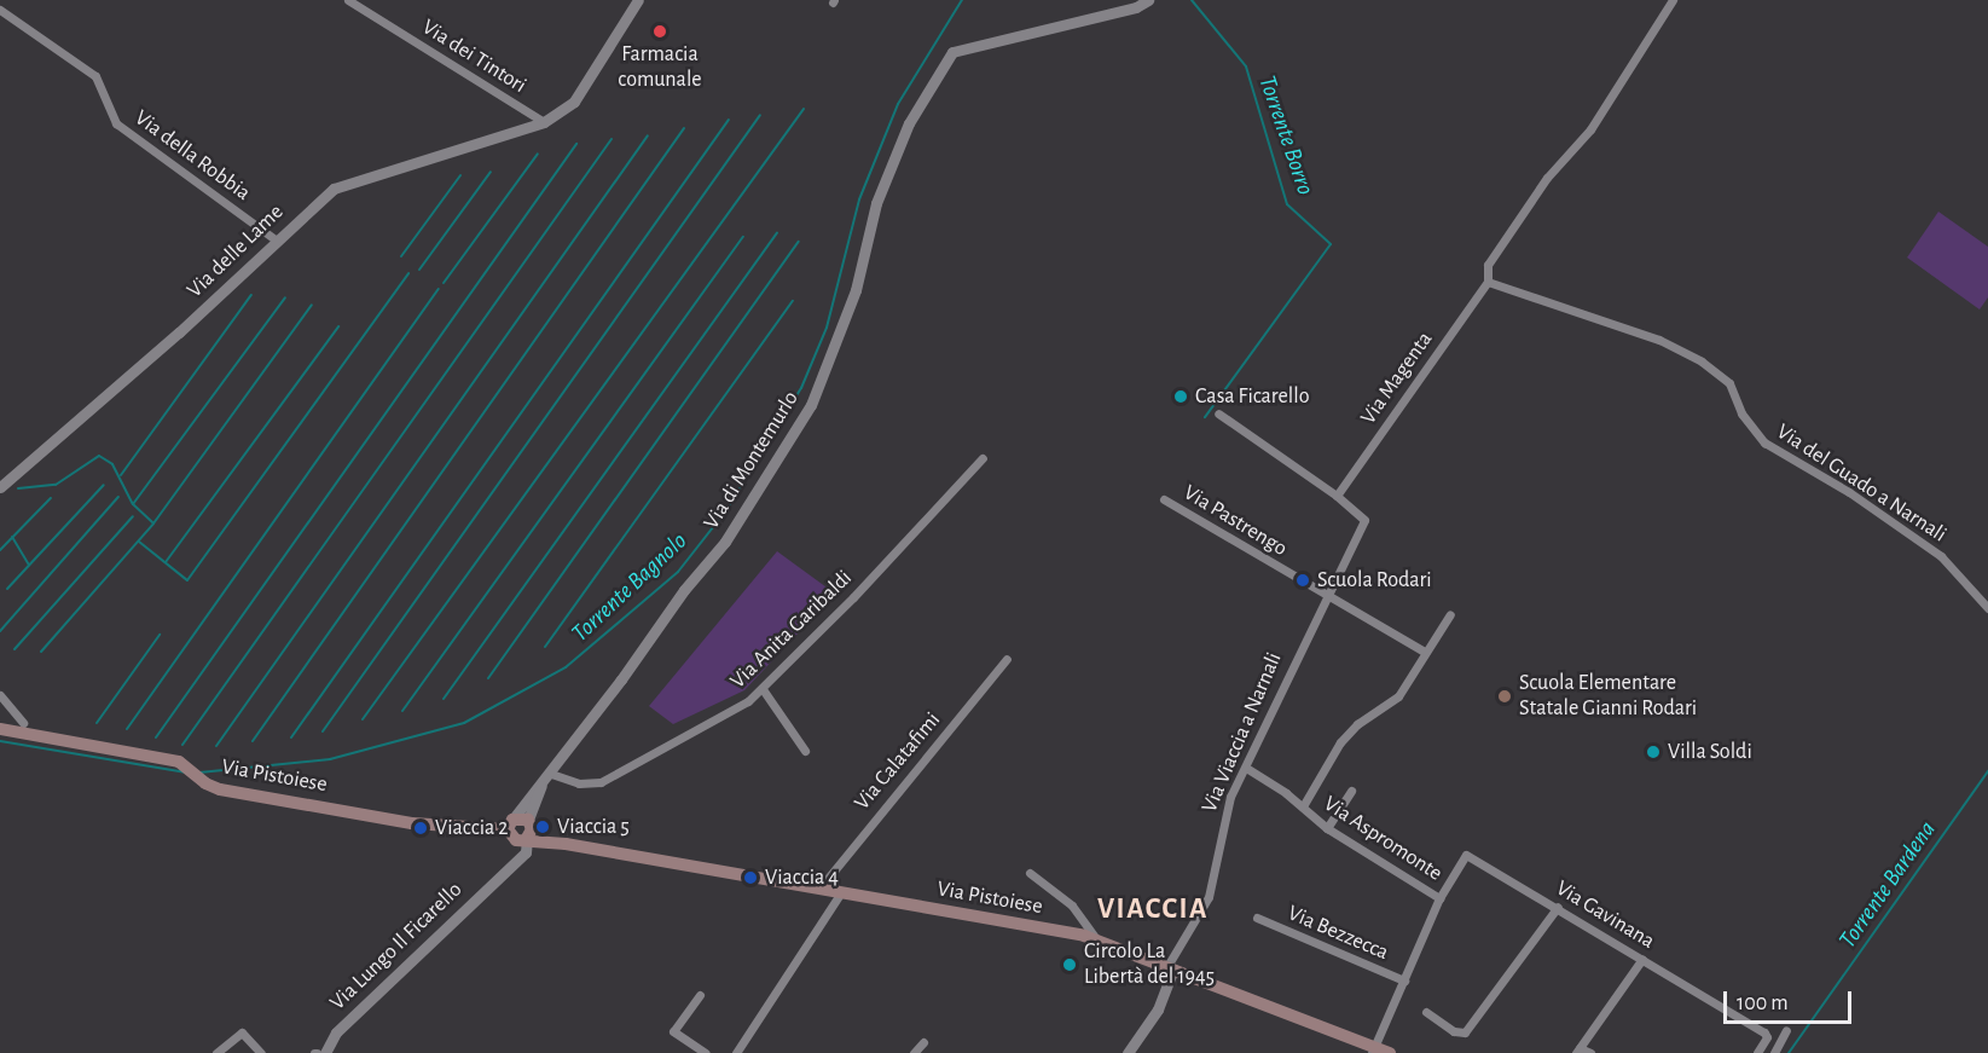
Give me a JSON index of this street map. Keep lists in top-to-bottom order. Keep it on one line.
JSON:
{"streets":{"main road":["Via Pistoiese"],"street":["Via dei Tintori","Via della Robbia","Via delle Lame","Via Magenta","Via di Montemurlo","Via del Guado a Narnali","Via Pastrengo","Via Anita Garibaldi","Via Viaccia a Narnali","Via Calatafimi","Via Aspromonte","Via Gavinana","Via Bezzecca","Via Lungo Il Ficarello"]},"crossings":[["Via dei Tintori","Via delle Lame"],["Via della Robbia","Via delle Lame"],["Via Magenta","Via del Guado a Narnali"],["Via Magenta","Via Viaccia a Narnali"],["Via di Montemurlo","Via Anita Garibaldi"],["Via di Montemurlo","Via Pistoiese"],["Via di Montemurlo","Via Lungo Il Ficarello"],["Via Pastrengo","Via Viaccia a Narnali"],["Via Viaccia a Narnali","Via Pistoiese"],["Via Viaccia a Narnali","Via Aspromonte"],["Via Calatafimi","Via Pistoiese"],["Via Pistoiese","Via Aspromonte"],["Via Pistoiese","Via Lungo Il Ficarello"],["Via Aspromonte","Via Gavinana"],["Via Aspromonte","Via Bezzecca"]],"districts":["VIACCIA"],"water":["Torrente Borro","Torrente Bagnolo","Torrente Bardena"],"places":["Farmacia comunale","Casa Ficarello","Scuola Rodari","Scuola Elementare Statale Gianni Rodari","Villa Soldi","Viaccia 5","Viaccia 2","Viaccia 4","Circolo La Libertà del 1945"],"scale_bar":"100 m"}
